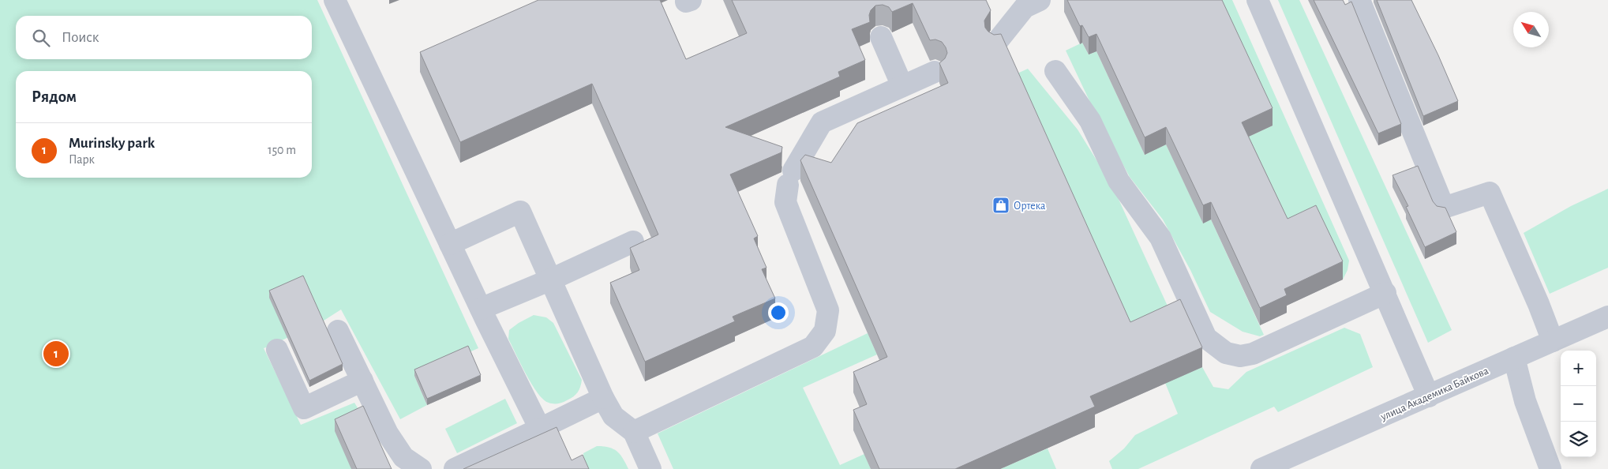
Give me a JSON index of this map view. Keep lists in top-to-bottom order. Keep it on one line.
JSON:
{"streets":{"street":["улица Академика Байкова"]},"places":{"shop":["Ортека"]},"north":"top left","page":{"search":"Поиск","heading":"Рядом","list":[{"mark":"1","name":"Murinsky park","note":"Парк","value":"150 m"}],"pins":"1","map_buttons":["+","−"]}}
